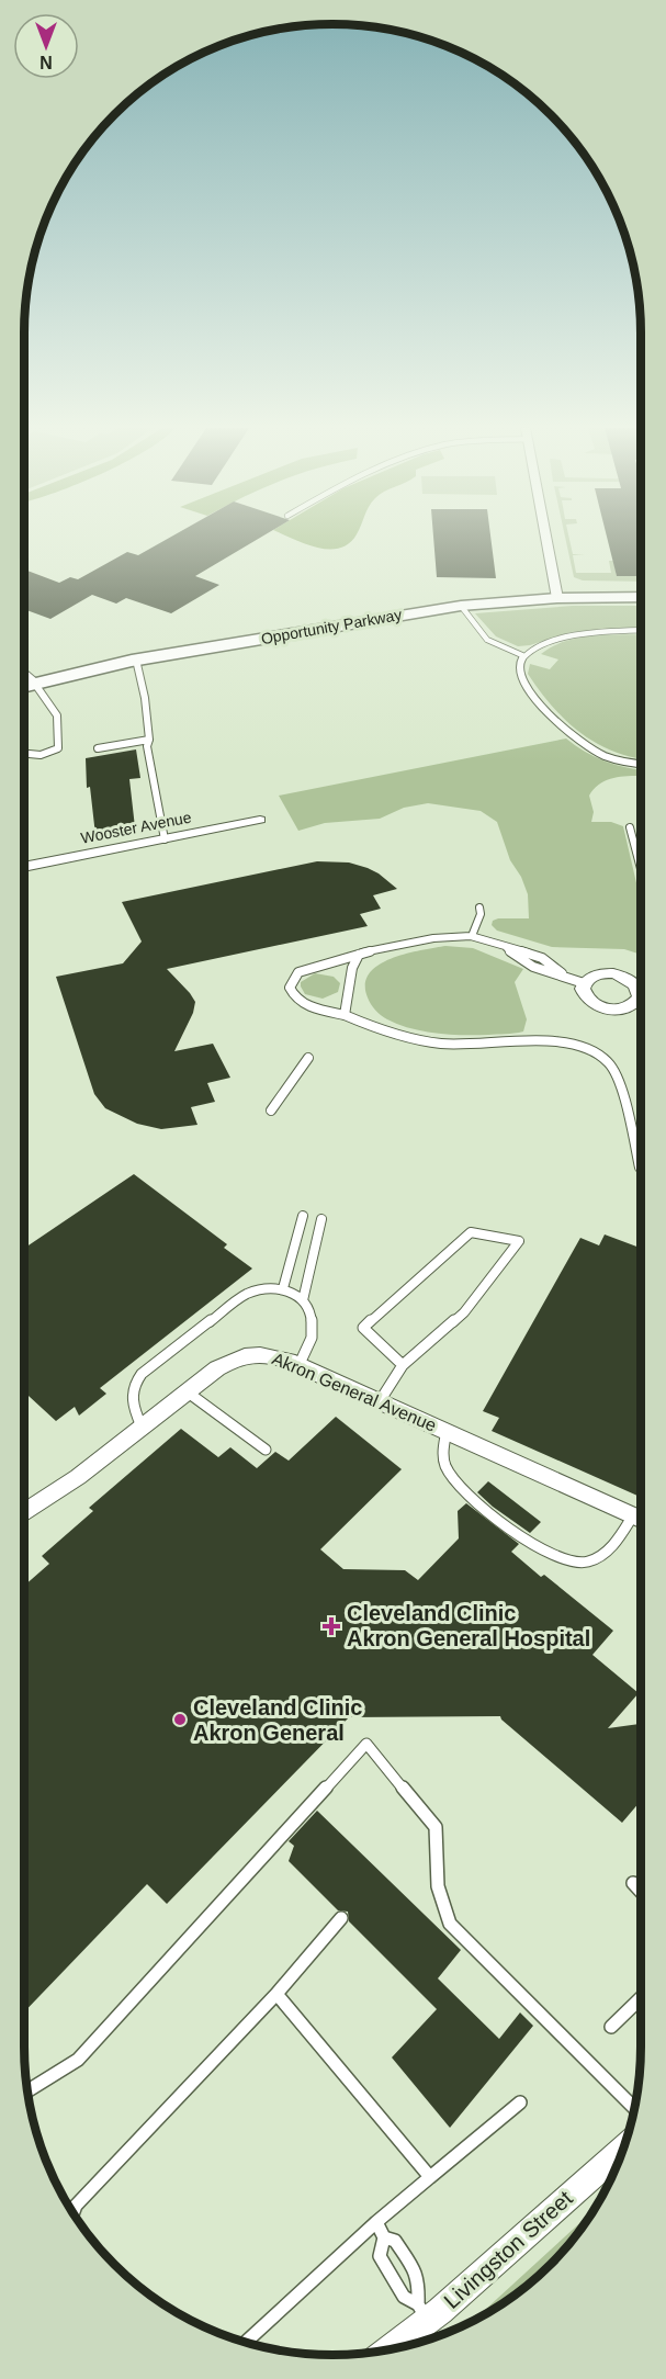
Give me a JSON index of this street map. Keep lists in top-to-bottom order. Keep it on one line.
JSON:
{"streets":{"main road":["Opportunity Parkway"],"street":["Wooster Avenue","Akron General Avenue","Livingston Street"]},"places":{"health":["Cleveland Clinic Akron General Hospital"],"other":["Cleveland Clinic Akron General"]},"north":"bottom"}
